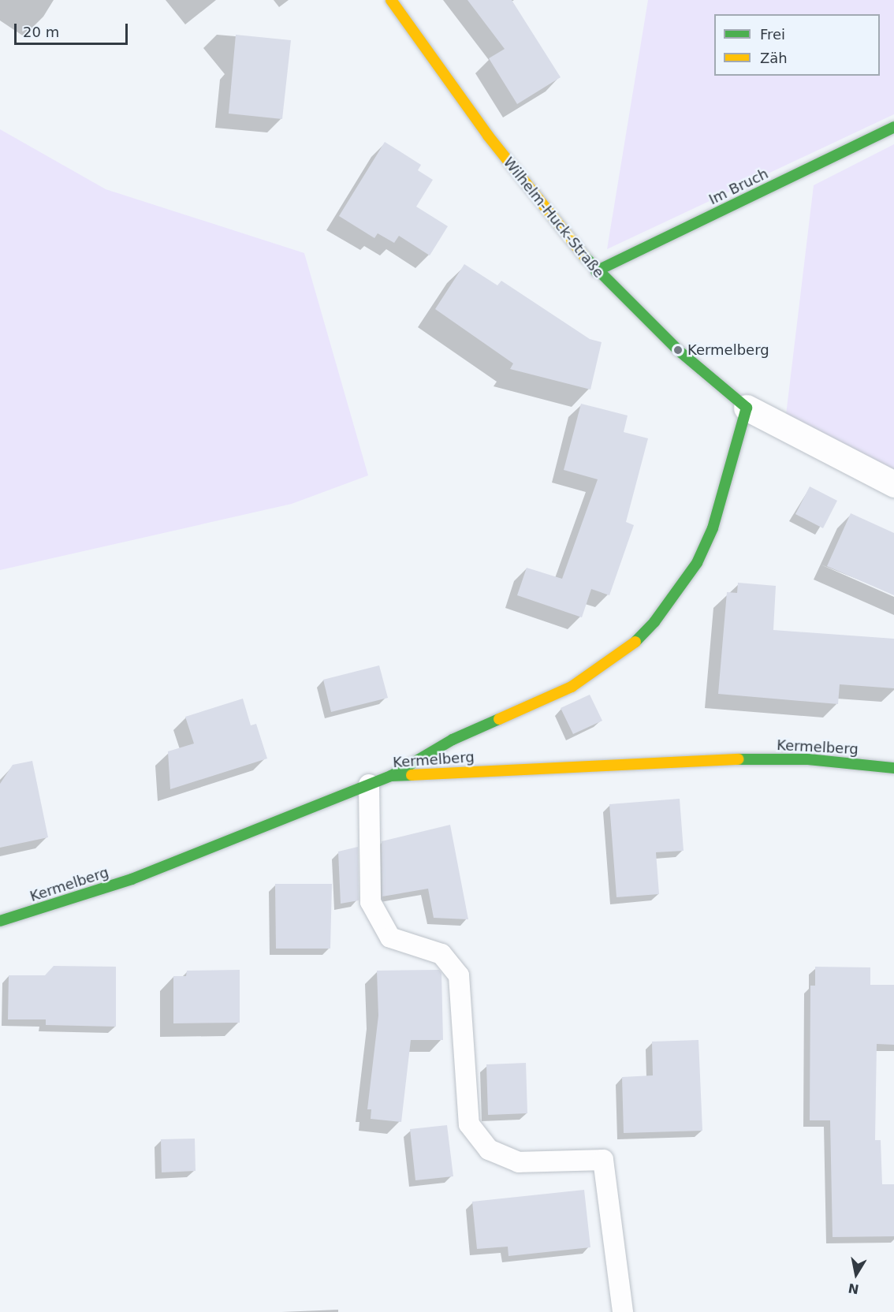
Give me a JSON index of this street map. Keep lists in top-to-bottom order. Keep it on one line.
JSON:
{"streets":{"street":["Im Bruch","Wilhelm-Huck-Straße","Kermelberg"]},"crossings":[["Im Bruch","Wilhelm-Huck-Straße"]],"places":["Kermelberg"],"legend":["Frei","Zäh"],"scale_bar":"20 m","north":"bottom"}
